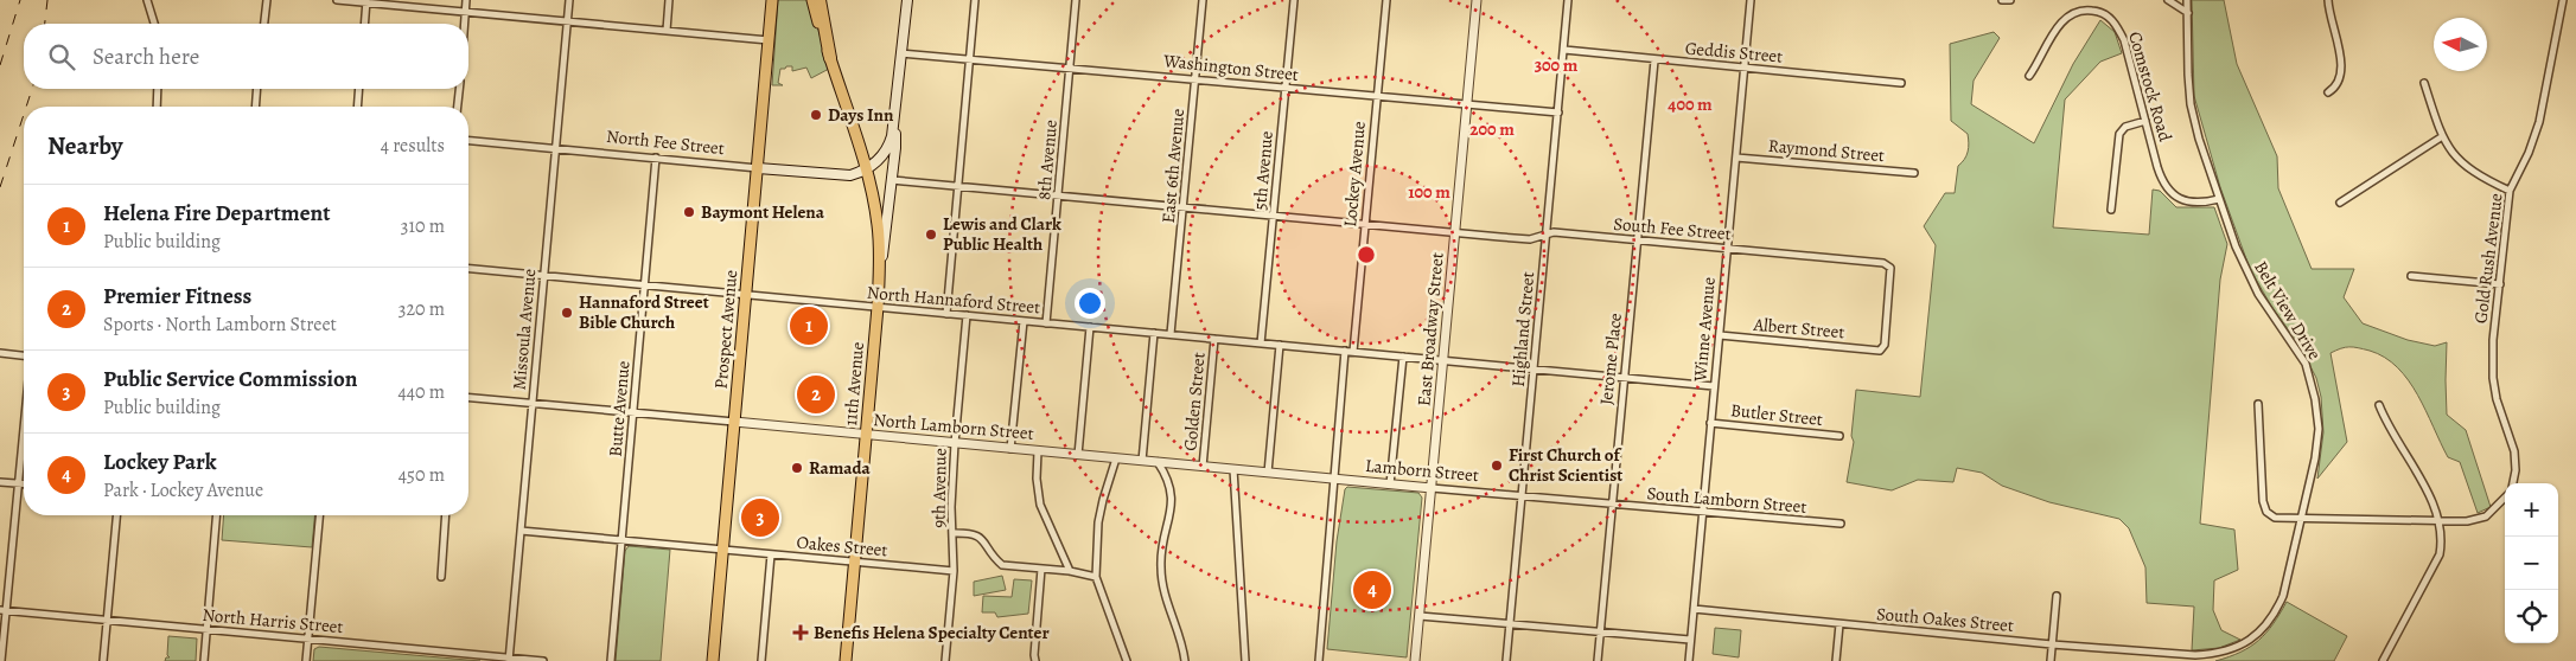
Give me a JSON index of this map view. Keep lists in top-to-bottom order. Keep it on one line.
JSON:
{"streets":{"highway":["Prospect Avenue","11th Avenue"],"main road":["North Fee Street"],"street":["Geddis Street","Washington Street","Comstock Road","Raymond Street","8th Avenue","East 6th Avenue","5th Avenue","Lockey Avenue","South Fee Street","Gold Rush Avenue","North Hannaford Street","Belt View Drive","Albert Street","Missoula Avenue","East Broadway Street","Highland Street","Winne Avenue","Jerome Place","Golden Street","Butte Avenue","Butler Street","North Lamborn Street","Lamborn Street","9th Avenue","South Lamborn Street","Oakes Street","South Oakes Street","North Harris Street"]},"crossings":[["Geddis Street","Highland Street"],["Geddis Street","Winne Avenue"],["Geddis Street","Jerome Place"],["Washington Street","8th Avenue"],["Washington Street","East 6th Avenue"],["Washington Street","5th Avenue"],["Washington Street","Lockey Avenue"],["Washington Street","East Broadway Street"],["Washington Street","Highland Street"],["Washington Street","11th Avenue"],["Comstock Road","Belt View Drive"],["North Fee Street","Missoula Avenue"],["North Fee Street","Prospect Avenue"],["North Fee Street","11th Avenue"],["North Fee Street","Butte Avenue"],["Raymond Street","Winne Avenue"],["8th Avenue","North Hannaford Street"],["East 6th Avenue","South Fee Street"],["East 6th Avenue","North Hannaford Street"],["5th Avenue","South Fee Street"],["5th Avenue","North Hannaford Street"],["Lockey Avenue","South Fee Street"],["Lockey Avenue","North Hannaford Street"],["South Fee Street","Albert Street"],["South Fee Street","East Broadway Street"],["South Fee Street","Highland Street"],["South Fee Street","Winne Avenue"],["South Fee Street","Jerome Place"],["North Hannaford Street","Missoula Avenue"],["North Hannaford Street","Prospect Avenue"],["North Hannaford Street","East Broadway Street"],["North Hannaford Street","Highland Street"],["North Hannaford Street","Winne Avenue"],["North Hannaford Street","Jerome Place"],["North Hannaford Street","11th Avenue"],["North Hannaford Street","Golden Street"],["North Hannaford Street","Butte Avenue"],["North Hannaford Street","9th Avenue"],["Belt View Drive","South Oakes Street"],["Albert Street","Winne Avenue"],["Missoula Avenue","North Lamborn Street"],["Missoula Avenue","Oakes Street"],["Missoula Avenue","North Harris Street"],["Prospect Avenue","North Lamborn Street"],["Prospect Avenue","Oakes Street"],["East Broadway Street","Lamborn Street"],["Highland Street","Lamborn Street"],["Winne Avenue","Butler Street"],["Winne Avenue","South Lamborn Street"],["Winne Avenue","South Oakes Street"],["Jerome Place","Lamborn Street"],["Jerome Place","South Lamborn Street"],["11th Avenue","North Lamborn Street"],["11th Avenue","Oakes Street"],["Golden Street","North Lamborn Street"],["Butte Avenue","North Lamborn Street"],["Butte Avenue","Oakes Street"],["North Lamborn Street","Lamborn Street"],["North Lamborn Street","9th Avenue"],["Lamborn Street","South Lamborn Street"],["9th Avenue","Oakes Street"]],"places":{"other":["Days Inn","Baymont Helena","Lewis and Clark Public Health","Hannaford Street Bible Church","First Church of Christ Scientist","Ramada"],"health":["Benefis Helena Specialty Center"]},"north":"left","page":{"search":"Search here","heading":["Nearby","4 results"],"list":[{"mark":"1","name":"Helena Fire Department","note":"Public building","value":"310 m"},{"mark":"2","name":"Premier Fitness","note":"Sports · North Lamborn Street","value":"320 m"},{"mark":"3","name":"Public Service Commission","note":"Public building","value":"440 m"},{"mark":"4","name":"Lockey Park","note":"Park · Lockey Avenue","value":"450 m"}],"pins":["1","2","3","4"],"map_buttons":["+","−"]},"rings":["300 m","400 m","200 m","100 m"]}
